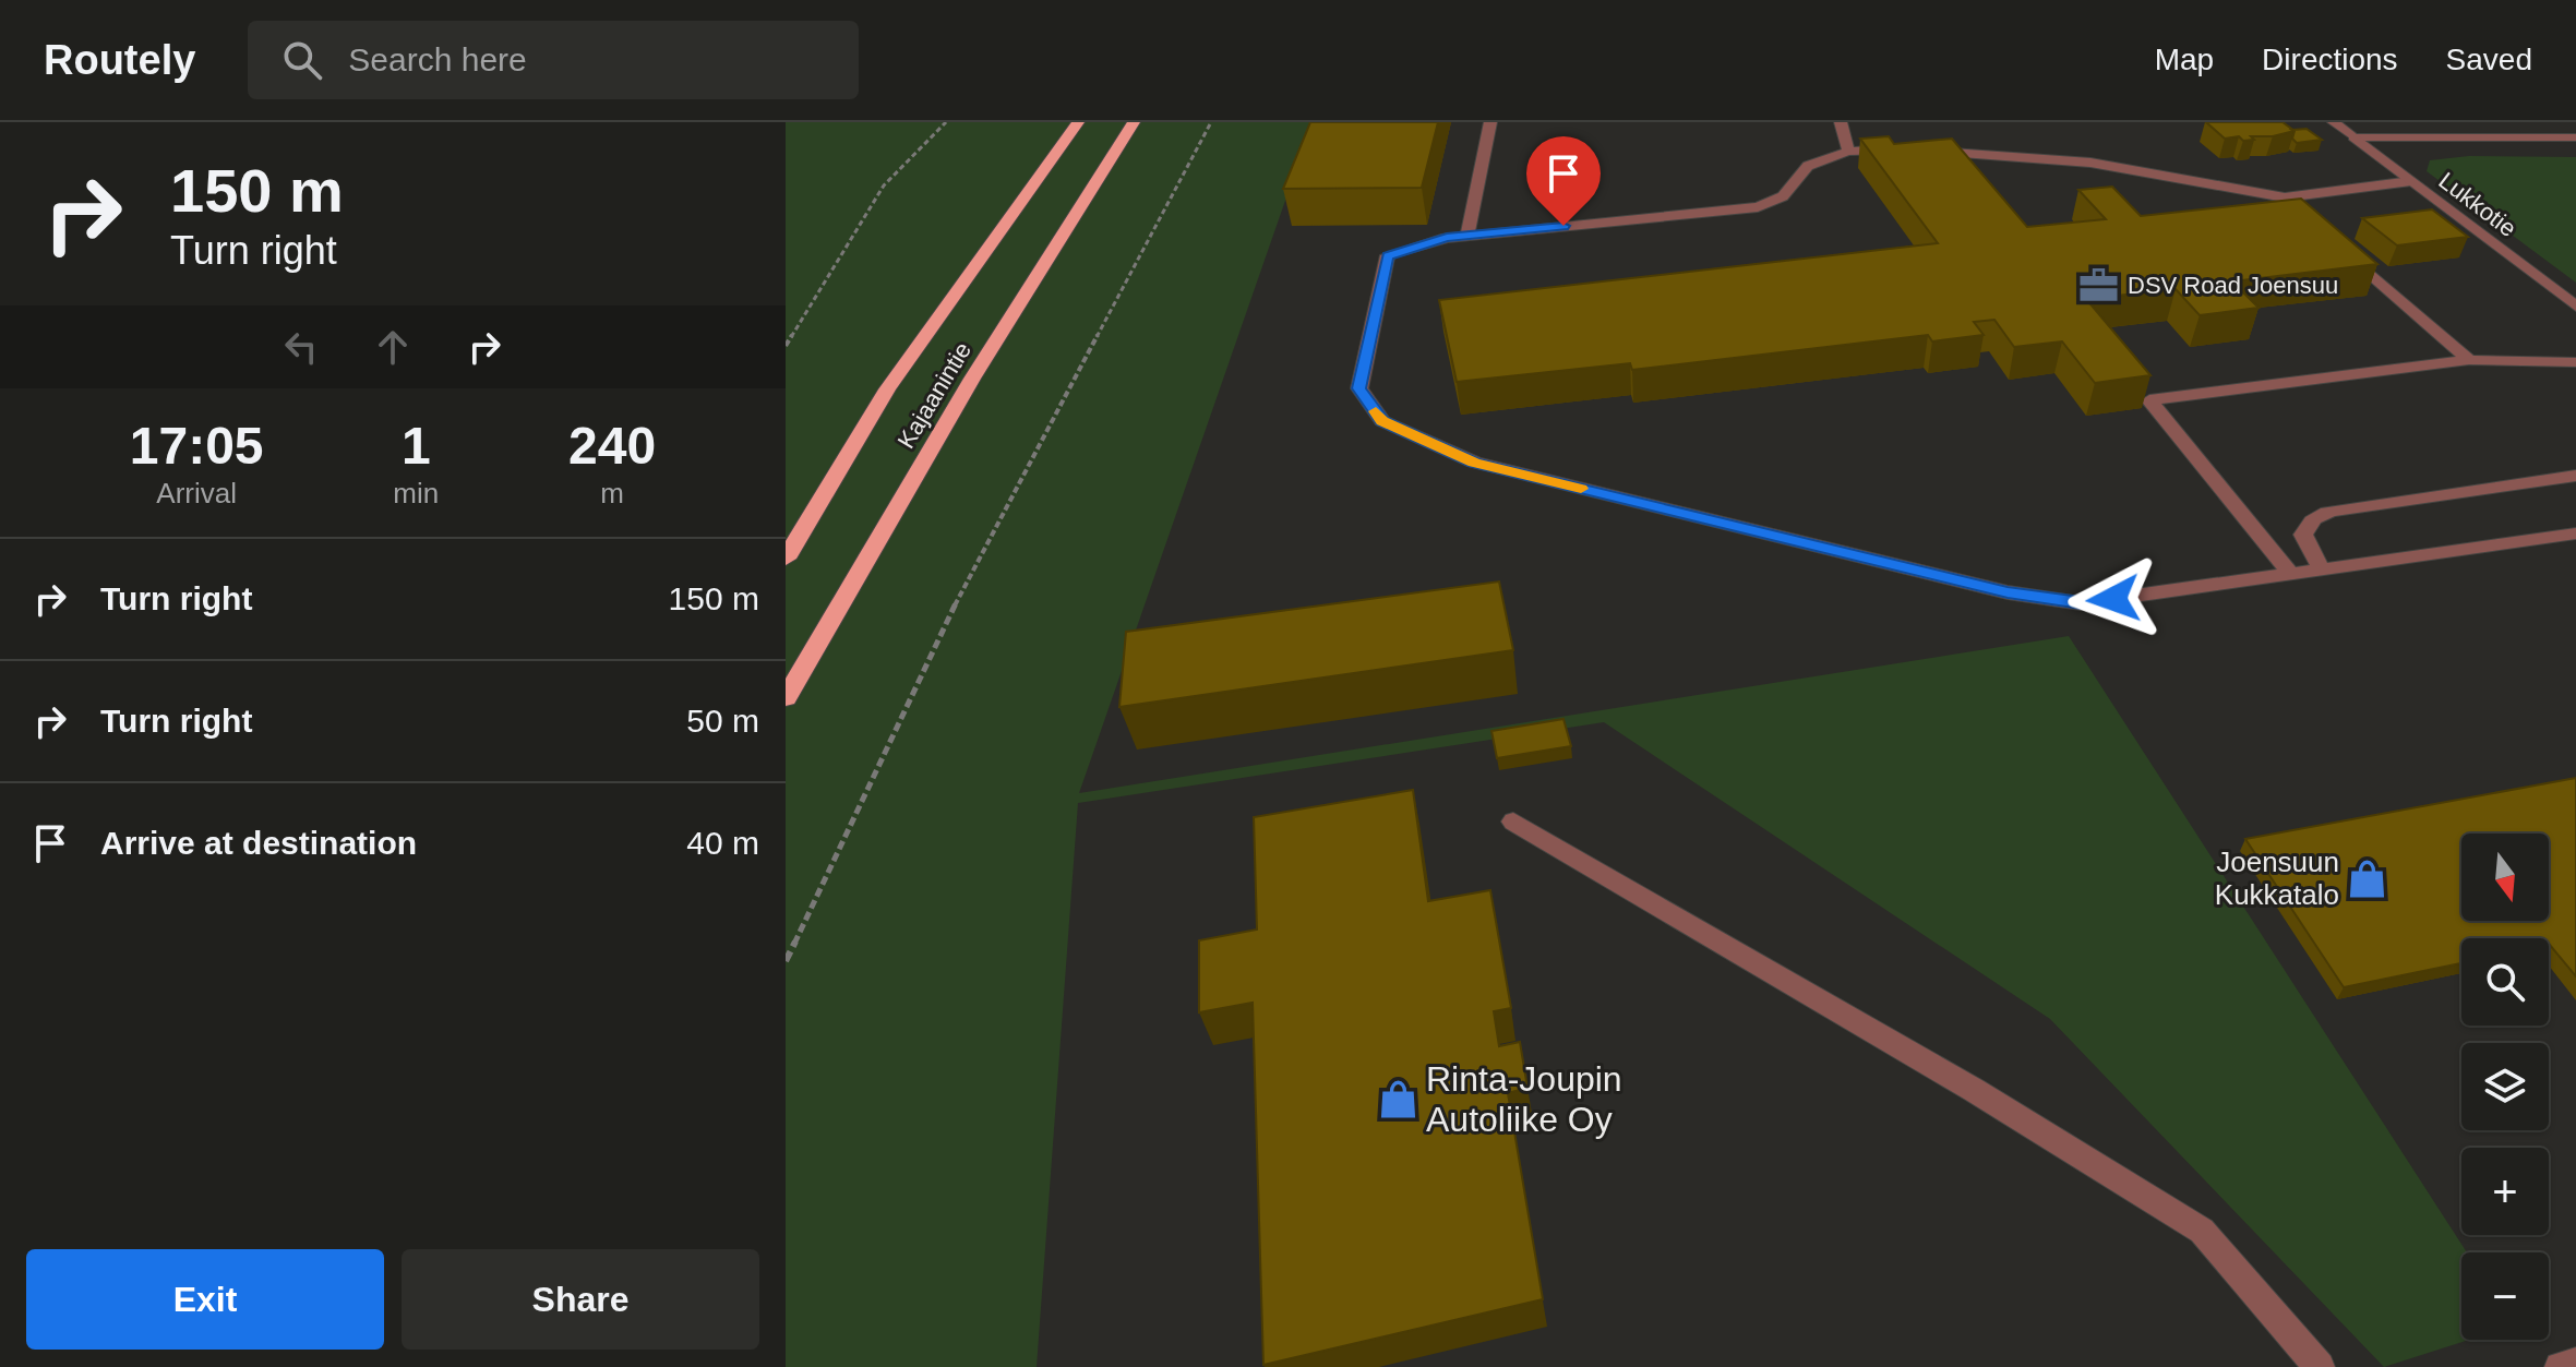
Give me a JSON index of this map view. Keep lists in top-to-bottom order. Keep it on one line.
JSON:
{"streets":{"highway":["Kajaanintie"],"street":["Lukkotie"]},"places":{"office":["DSV Road Joensuu"],"shop":["Joensuun Kukkatalo","Rinta-Joupin Autoliike Oy"]},"north":"bottom","page":{"header":"Routely","search":"Search here","nav":["Map","Directions","Saved"],"turn":["150 m","Turn right"],"eta":["17:05","Arrival","1","min","240","m"],"list":[{"name":"Turn right","value":"150 m"},{"name":"Turn right","value":"50 m"},{"name":"Arrive at destination","value":"40 m"}],"map_buttons":["+","−"],"buttons":["Exit","Share"]}}
